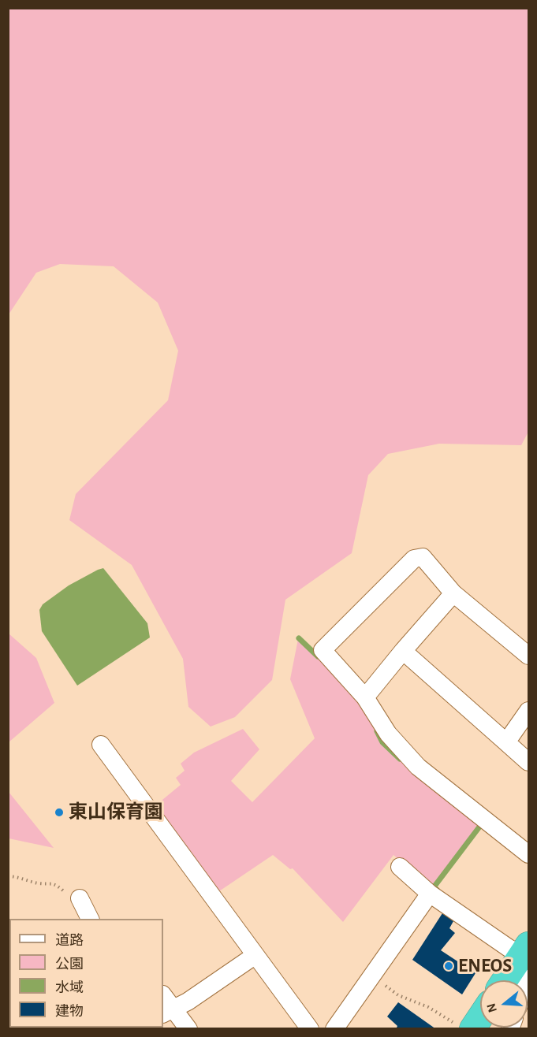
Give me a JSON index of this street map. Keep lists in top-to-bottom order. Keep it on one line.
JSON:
{"places":["東山保育園","ENEOS"],"legend":["道路","公園","水域","建物"],"north":"left"}
